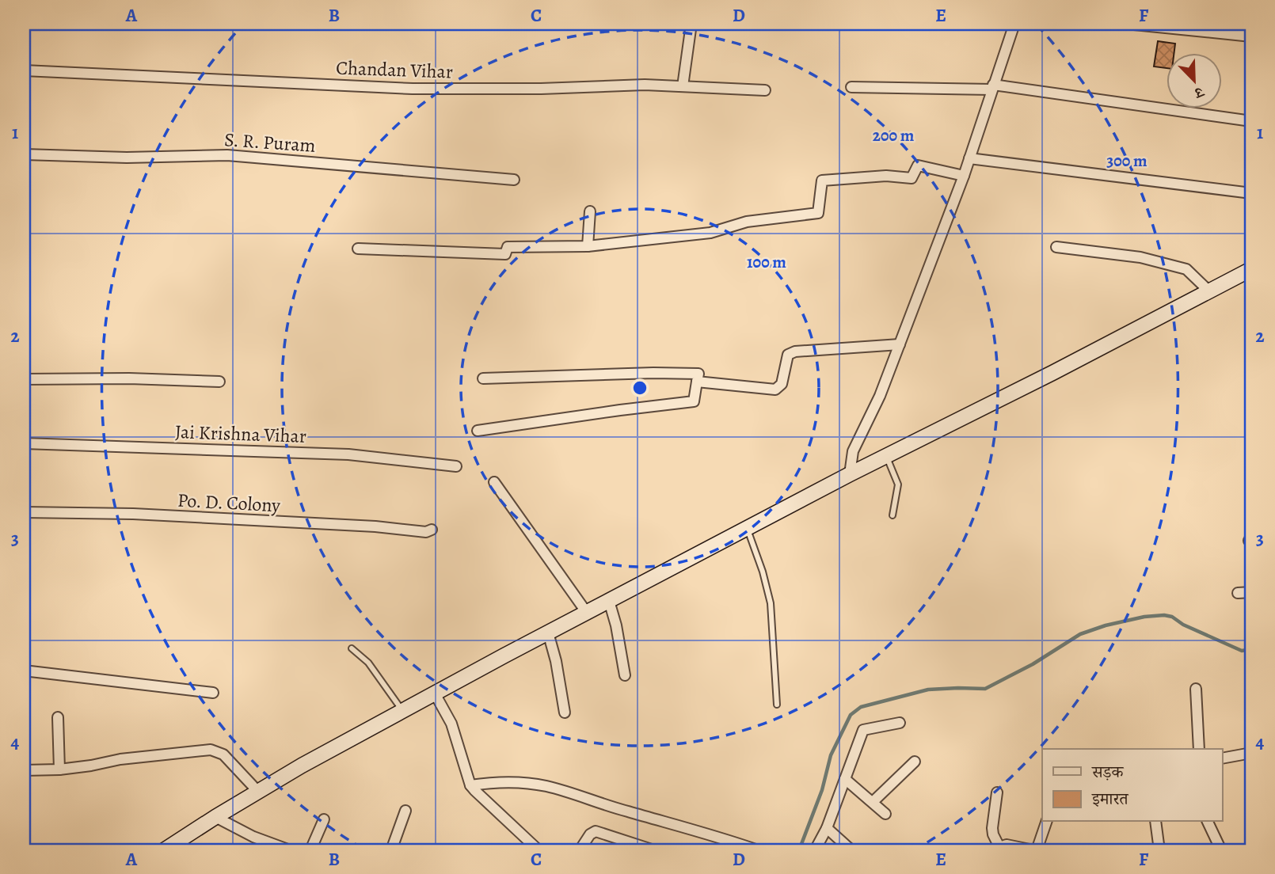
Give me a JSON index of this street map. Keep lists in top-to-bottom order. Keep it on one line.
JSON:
{"streets":{"street":["Chandan Vihar","S. R. Puram","Jai Krishna Vihar","Po. D. Colony"]},"legend":["सड़क","इमारत"],"north":"bottom right","grid":{"columns":["A","B","C","D","E","F"],"rows":["1","2","3","4"]},"rings":["200 m","300 m","100 m"]}
